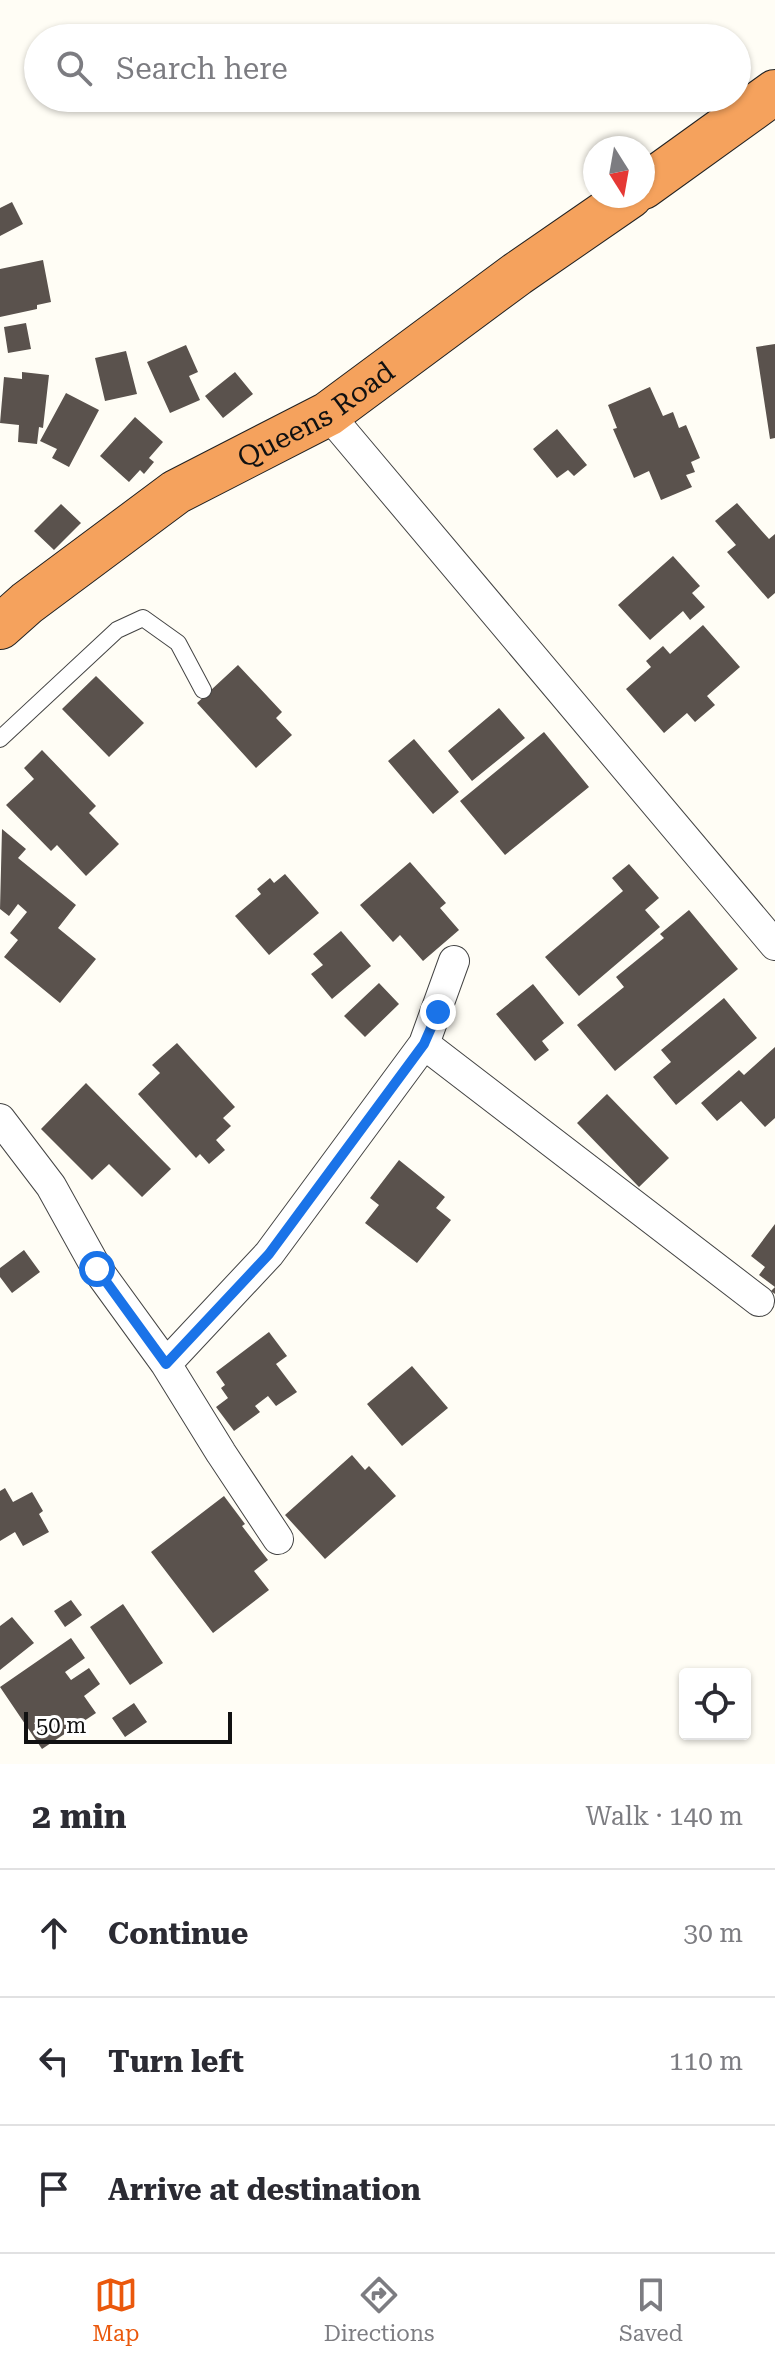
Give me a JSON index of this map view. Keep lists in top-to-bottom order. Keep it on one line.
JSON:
{"streets":{"highway":["Queens Road"]},"scale_bar":"50 m","north":"bottom","page":{"search":"Search here","scale":"50 m","heading":["2 min","Walk · 140 m"],"list":[["Continue","30 m"],["Turn left","110 m"],"Arrive at destination"],"nav":["Map","Directions","Saved"]}}
